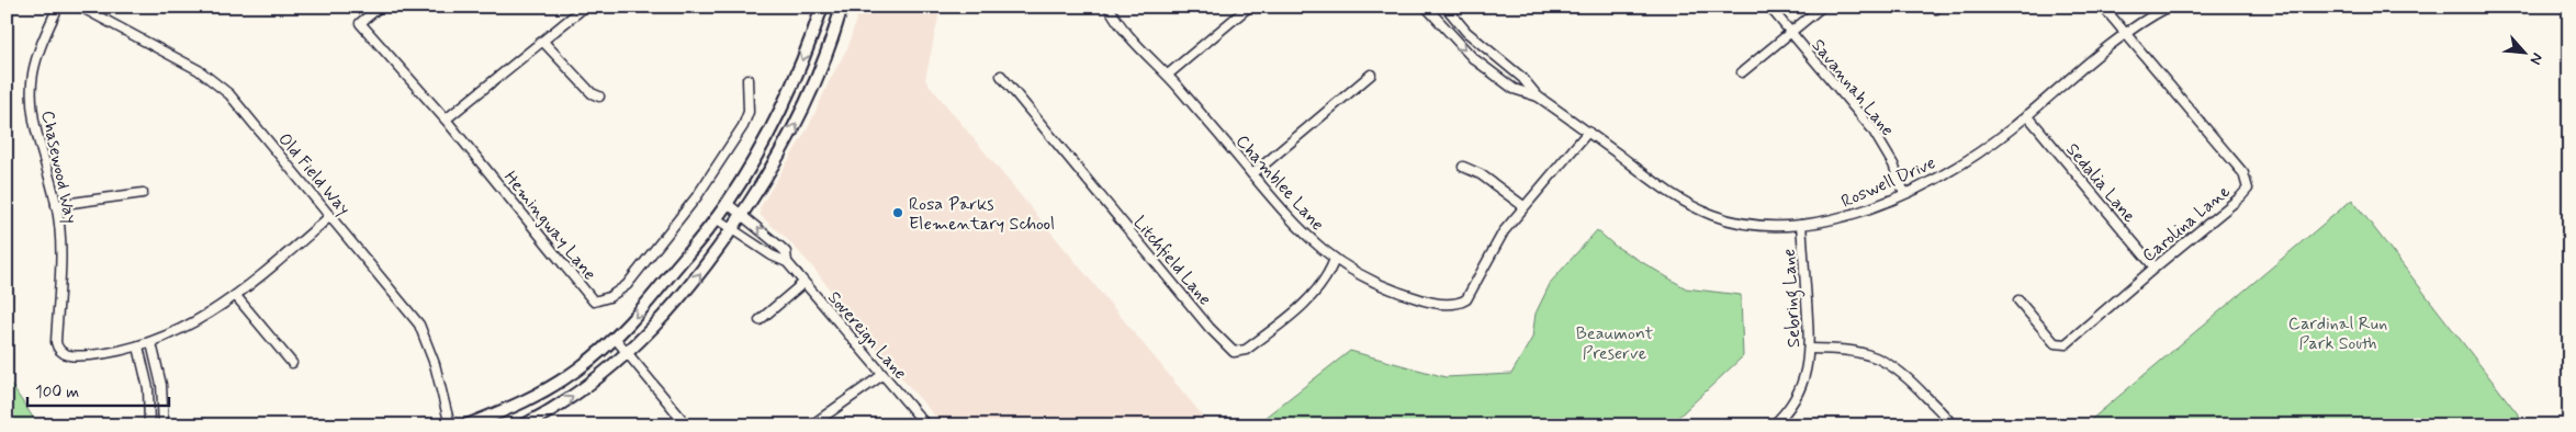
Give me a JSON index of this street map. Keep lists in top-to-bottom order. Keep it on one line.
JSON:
{"streets":{"street":["Savannah Lane","Chasewood Way","Old Field Way","Roswell Drive","Chamblee Lane","Sedalia Lane","Carolina Lane","Hemingway Lane","Litchfield Lane","Sebring Lane","Sovereign Lane"]},"crossings":[["Savannah Lane","Roswell Drive"],["Chasewood Way","Old Field Way"],["Roswell Drive","Chamblee Lane"],["Roswell Drive","Sedalia Lane"],["Roswell Drive","Carolina Lane"],["Roswell Drive","Sebring Lane"],["Chamblee Lane","Litchfield Lane"],["Sedalia Lane","Carolina Lane"]],"parks":["Cardinal Run Park South","Beaumont Preserve"],"places":["Rosa Parks Elementary School"],"scale_bar":"100 m","north":"bottom right"}
